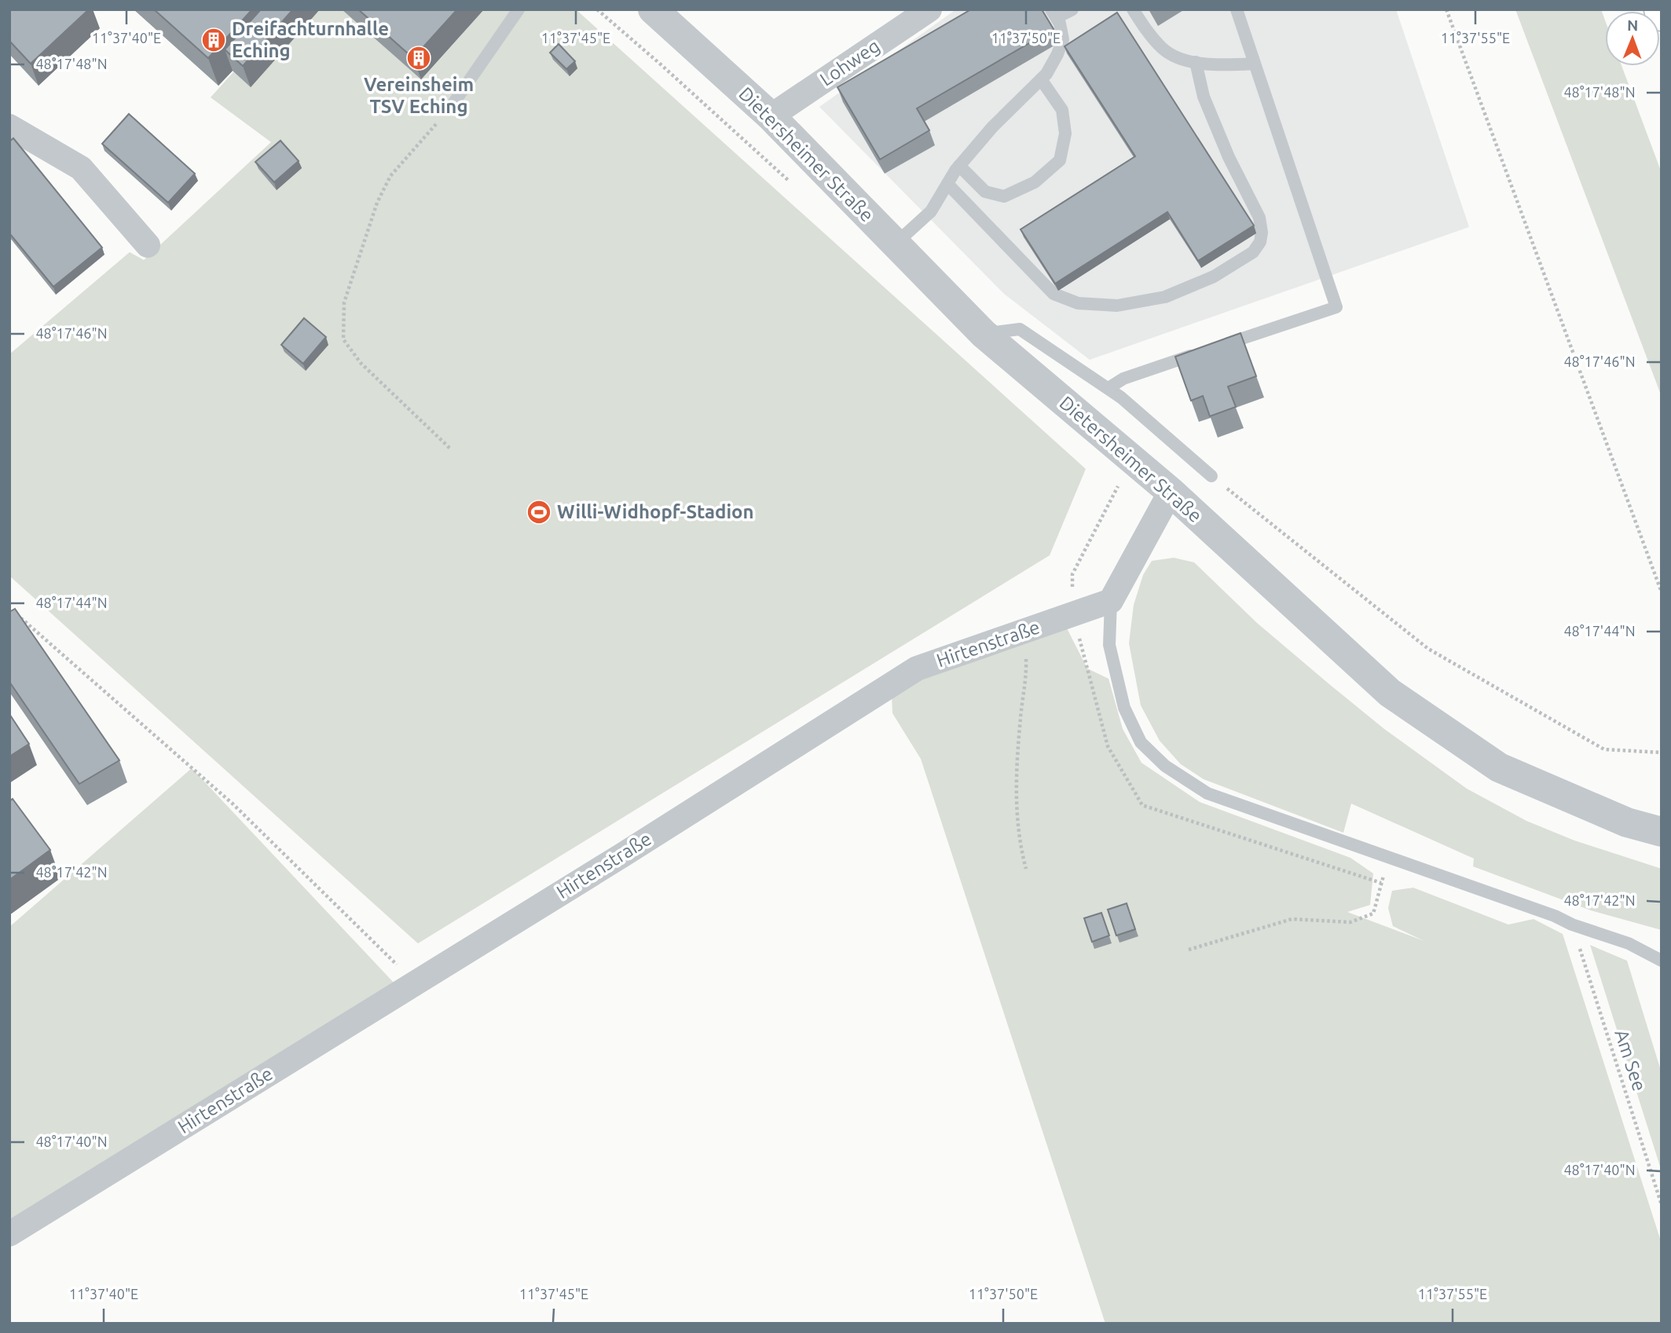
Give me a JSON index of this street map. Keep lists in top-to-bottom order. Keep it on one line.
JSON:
{"streets":{"street":["Lohweg","Dietersheimer Straße","Hirtenstraße"],"path":["Am See"]},"crossings":[["Lohweg","Dietersheimer Straße"]],"places":{"building":["Dreifachturnhalle Eching","Vereinsheim TSV Eching"],"sports":["Willi-Widhopf-Stadion"]},"north":"top","coordinates":["11°37'40\"E","11°37'45\"E","11°37'50\"E","11°37'55\"E","48°17'48\"N","48°17'46\"N","48°17'44\"N","48°17'42\"N","48°17'40\"N"]}
